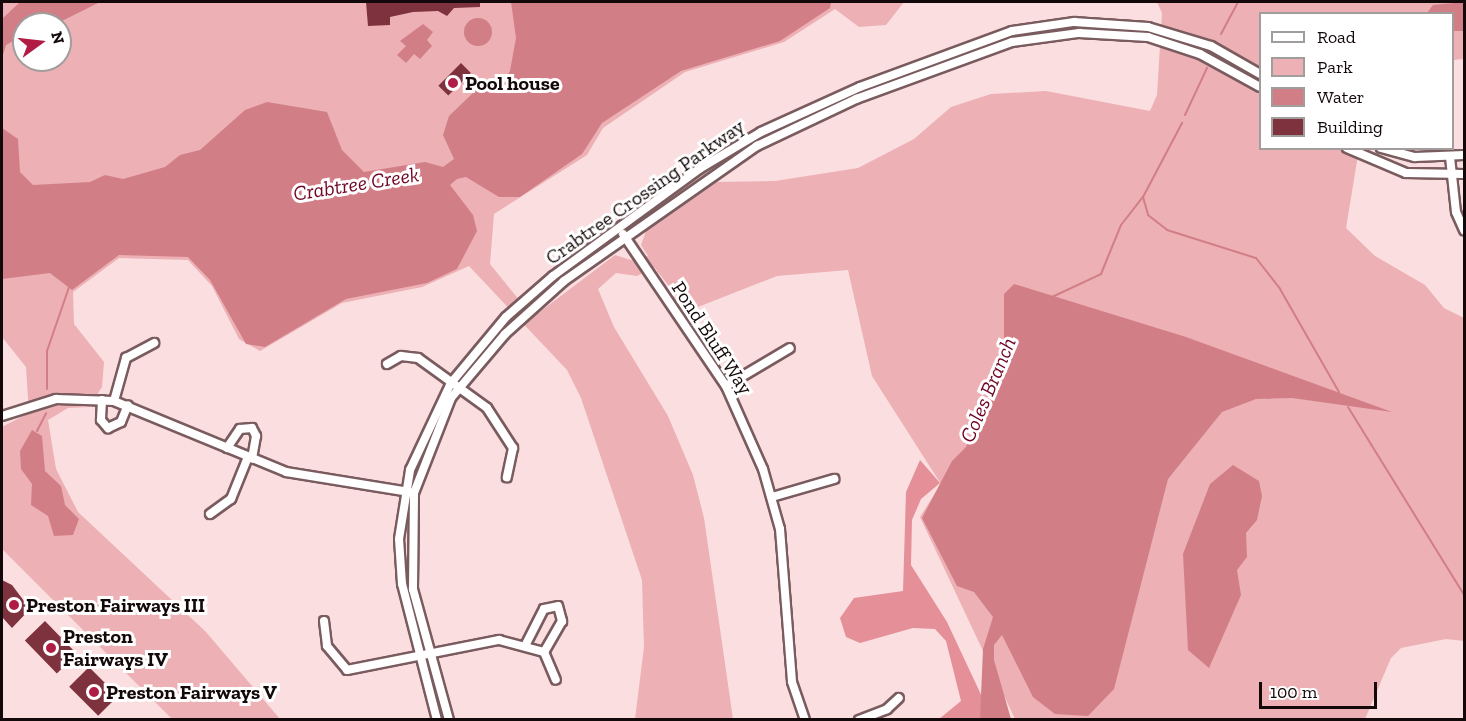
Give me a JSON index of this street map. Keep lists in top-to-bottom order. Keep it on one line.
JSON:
{"streets":{"street":["Crabtree Crossing Parkway","Pond Bluff Way"]},"crossings":[["Crabtree Crossing Parkway","Pond Bluff Way"]],"water":["Crabtree Creek","Coles Branch"],"places":["Pool house","Preston Fairways III","Preston Fairways IV","Preston Fairways V"],"legend":["Road","Park","Water","Building"],"scale_bar":"100 m","north":"right"}
